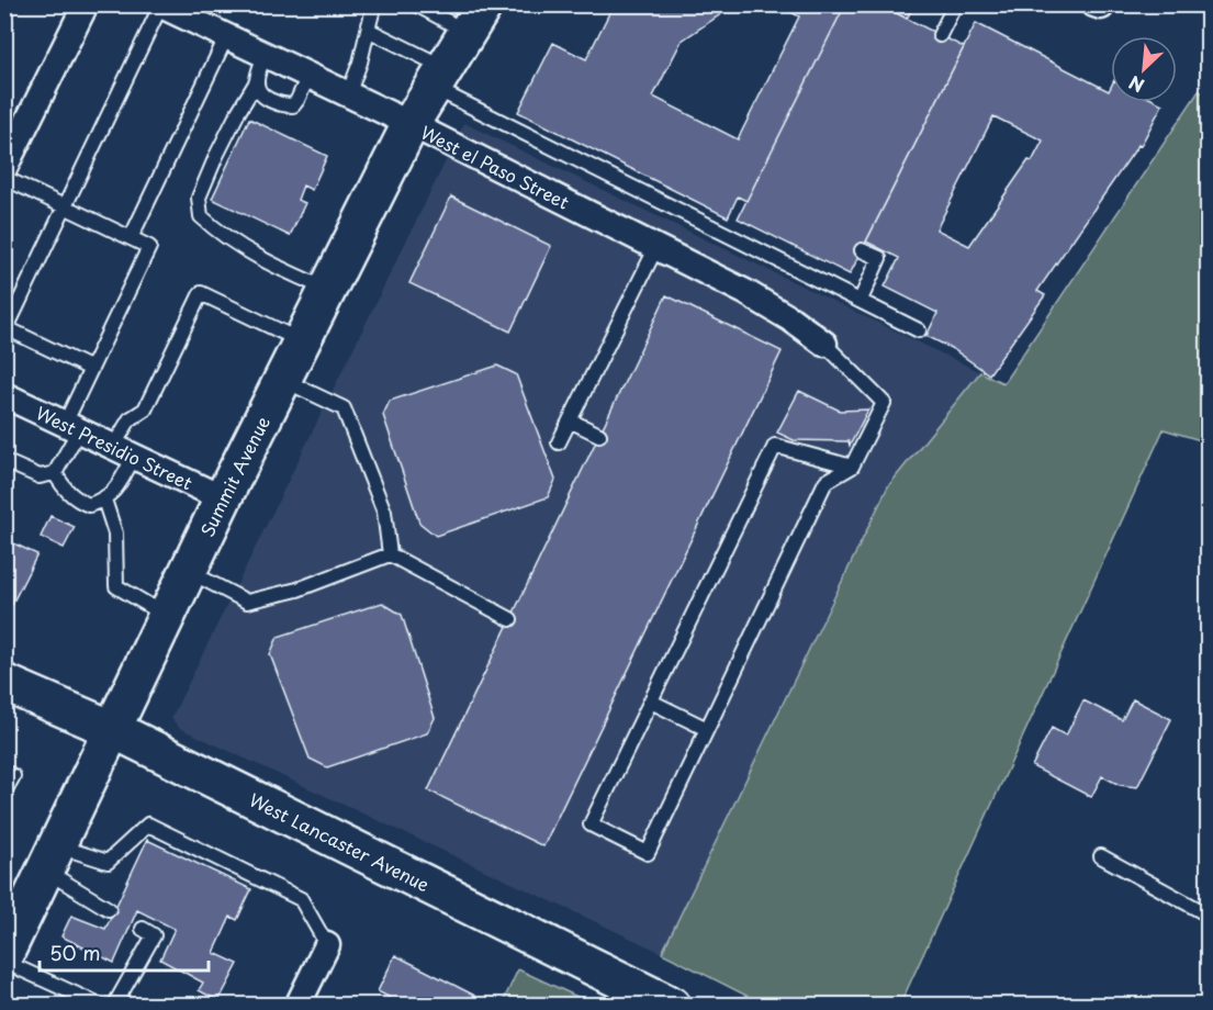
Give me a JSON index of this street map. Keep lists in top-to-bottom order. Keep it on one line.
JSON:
{"streets":{"main road":["Summit Avenue","West Lancaster Avenue"],"street":["West el Paso Street","West Presidio Street"]},"crossings":[["West el Paso Street","Summit Avenue"],["West Presidio Street","Summit Avenue"],["Summit Avenue","West Lancaster Avenue"]],"scale_bar":"50 m","north":"bottom left"}
